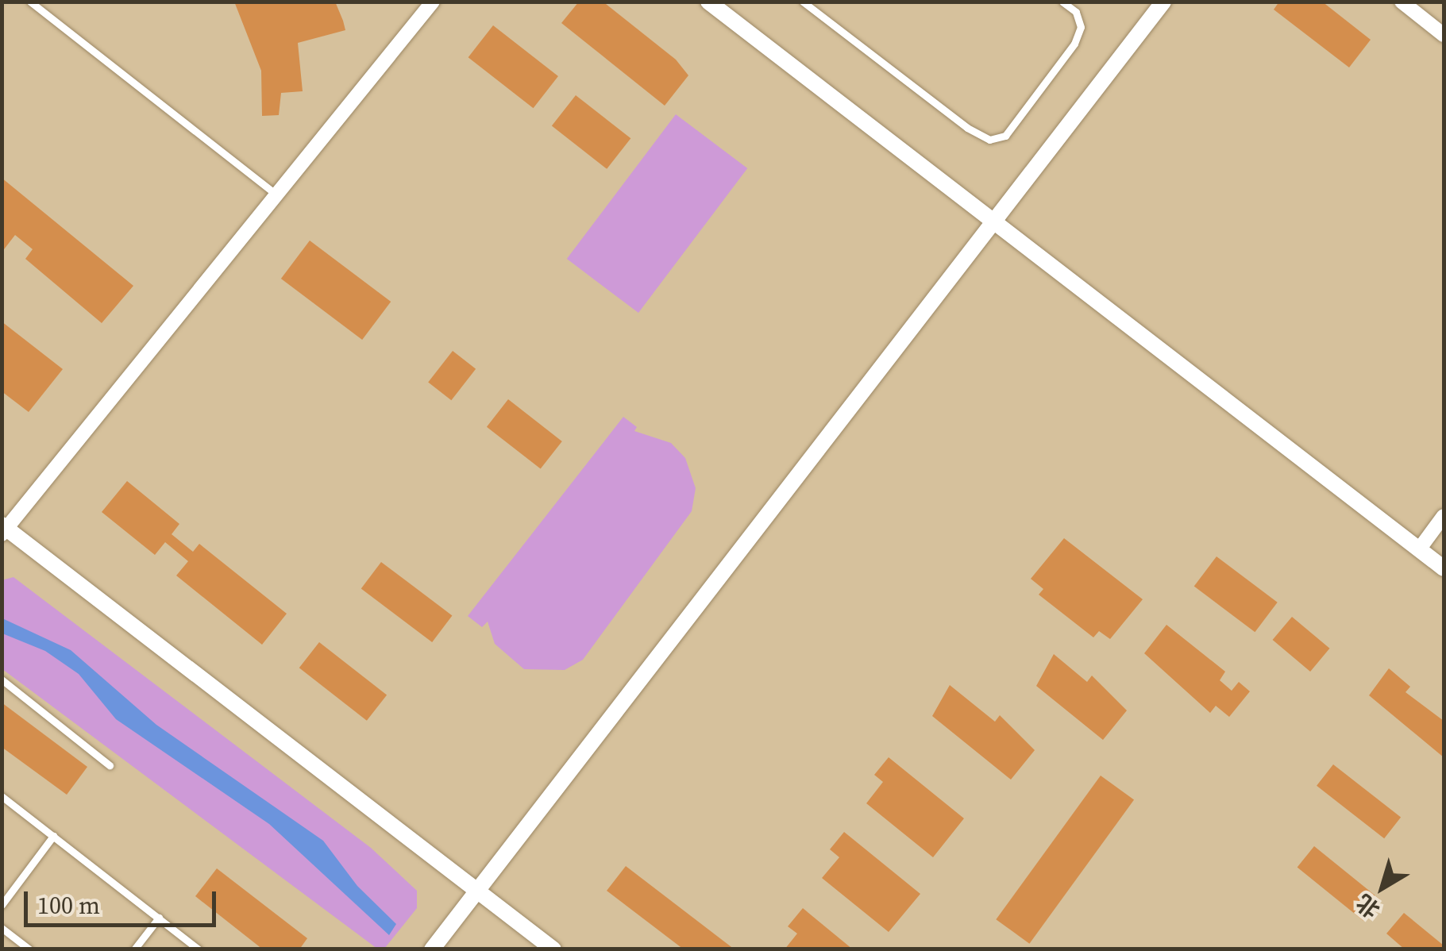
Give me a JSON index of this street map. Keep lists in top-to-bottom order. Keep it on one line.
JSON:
{"scale_bar":"100 m","north":"bottom left"}
